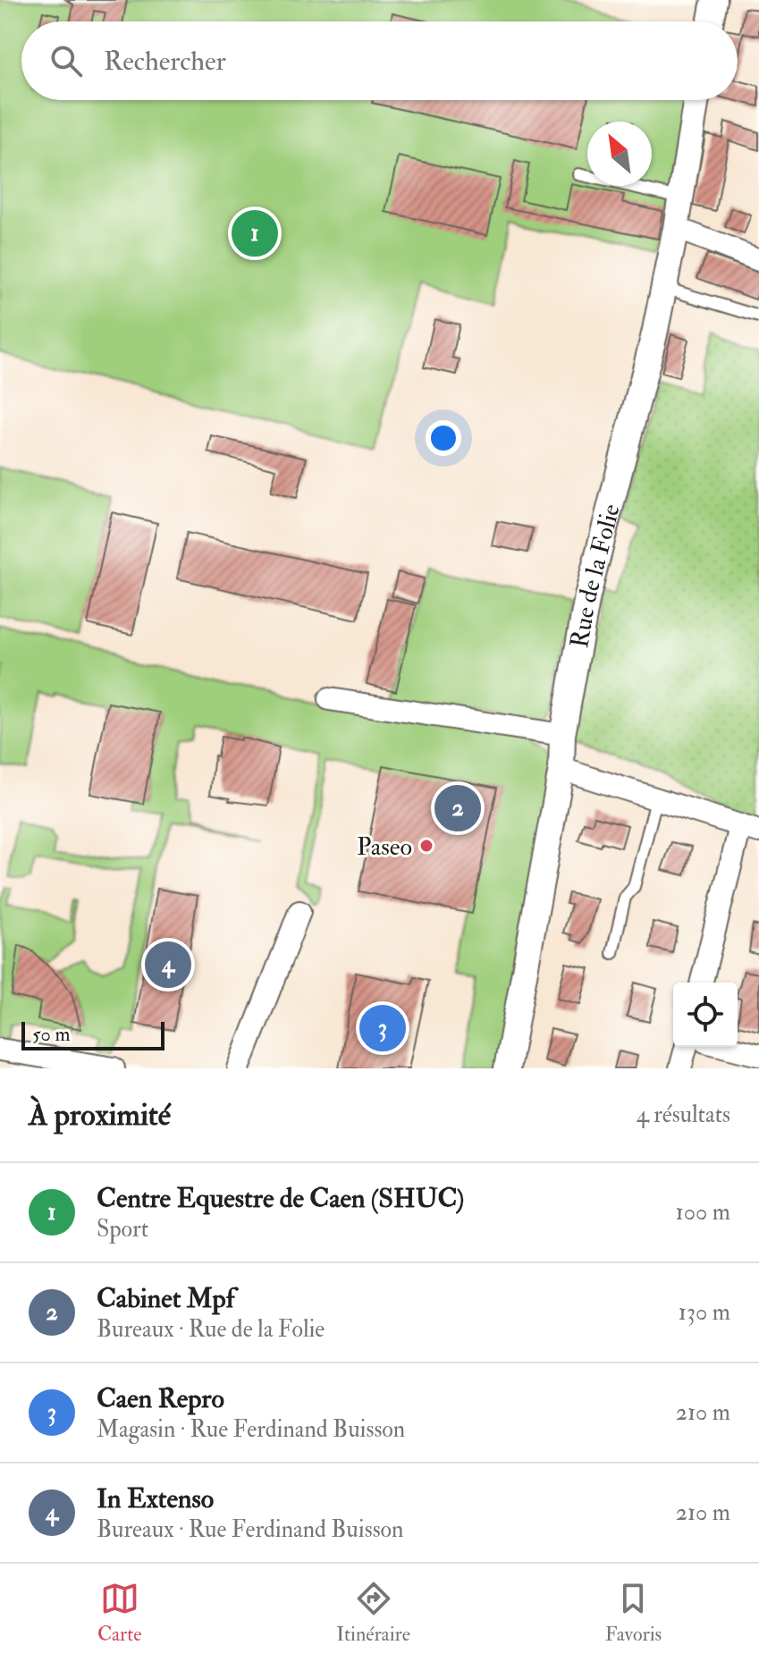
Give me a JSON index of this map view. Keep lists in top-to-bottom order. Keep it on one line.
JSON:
{"streets":{"street":["Rue de la Folie"]},"places":["Paseo"],"scale_bar":"50 m","north":"top left","page":{"search":"Rechercher","pins":["1","2","4","3"],"scale":"50 m","heading":["À proximité","4 résultats"],"list":[{"mark":"1","name":"Centre Equestre de Caen (SHUC)","note":"Sport","value":"100 m"},{"mark":"2","name":"Cabinet Mpf","note":"Bureaux · Rue de la Folie","value":"130 m"},{"mark":"3","name":"Caen Repro","note":"Magasin · Rue Ferdinand Buisson","value":"210 m"},{"mark":"4","name":"In Extenso","note":"Bureaux · Rue Ferdinand Buisson","value":"210 m"}],"nav":["Carte","Itinéraire","Favoris"]}}
